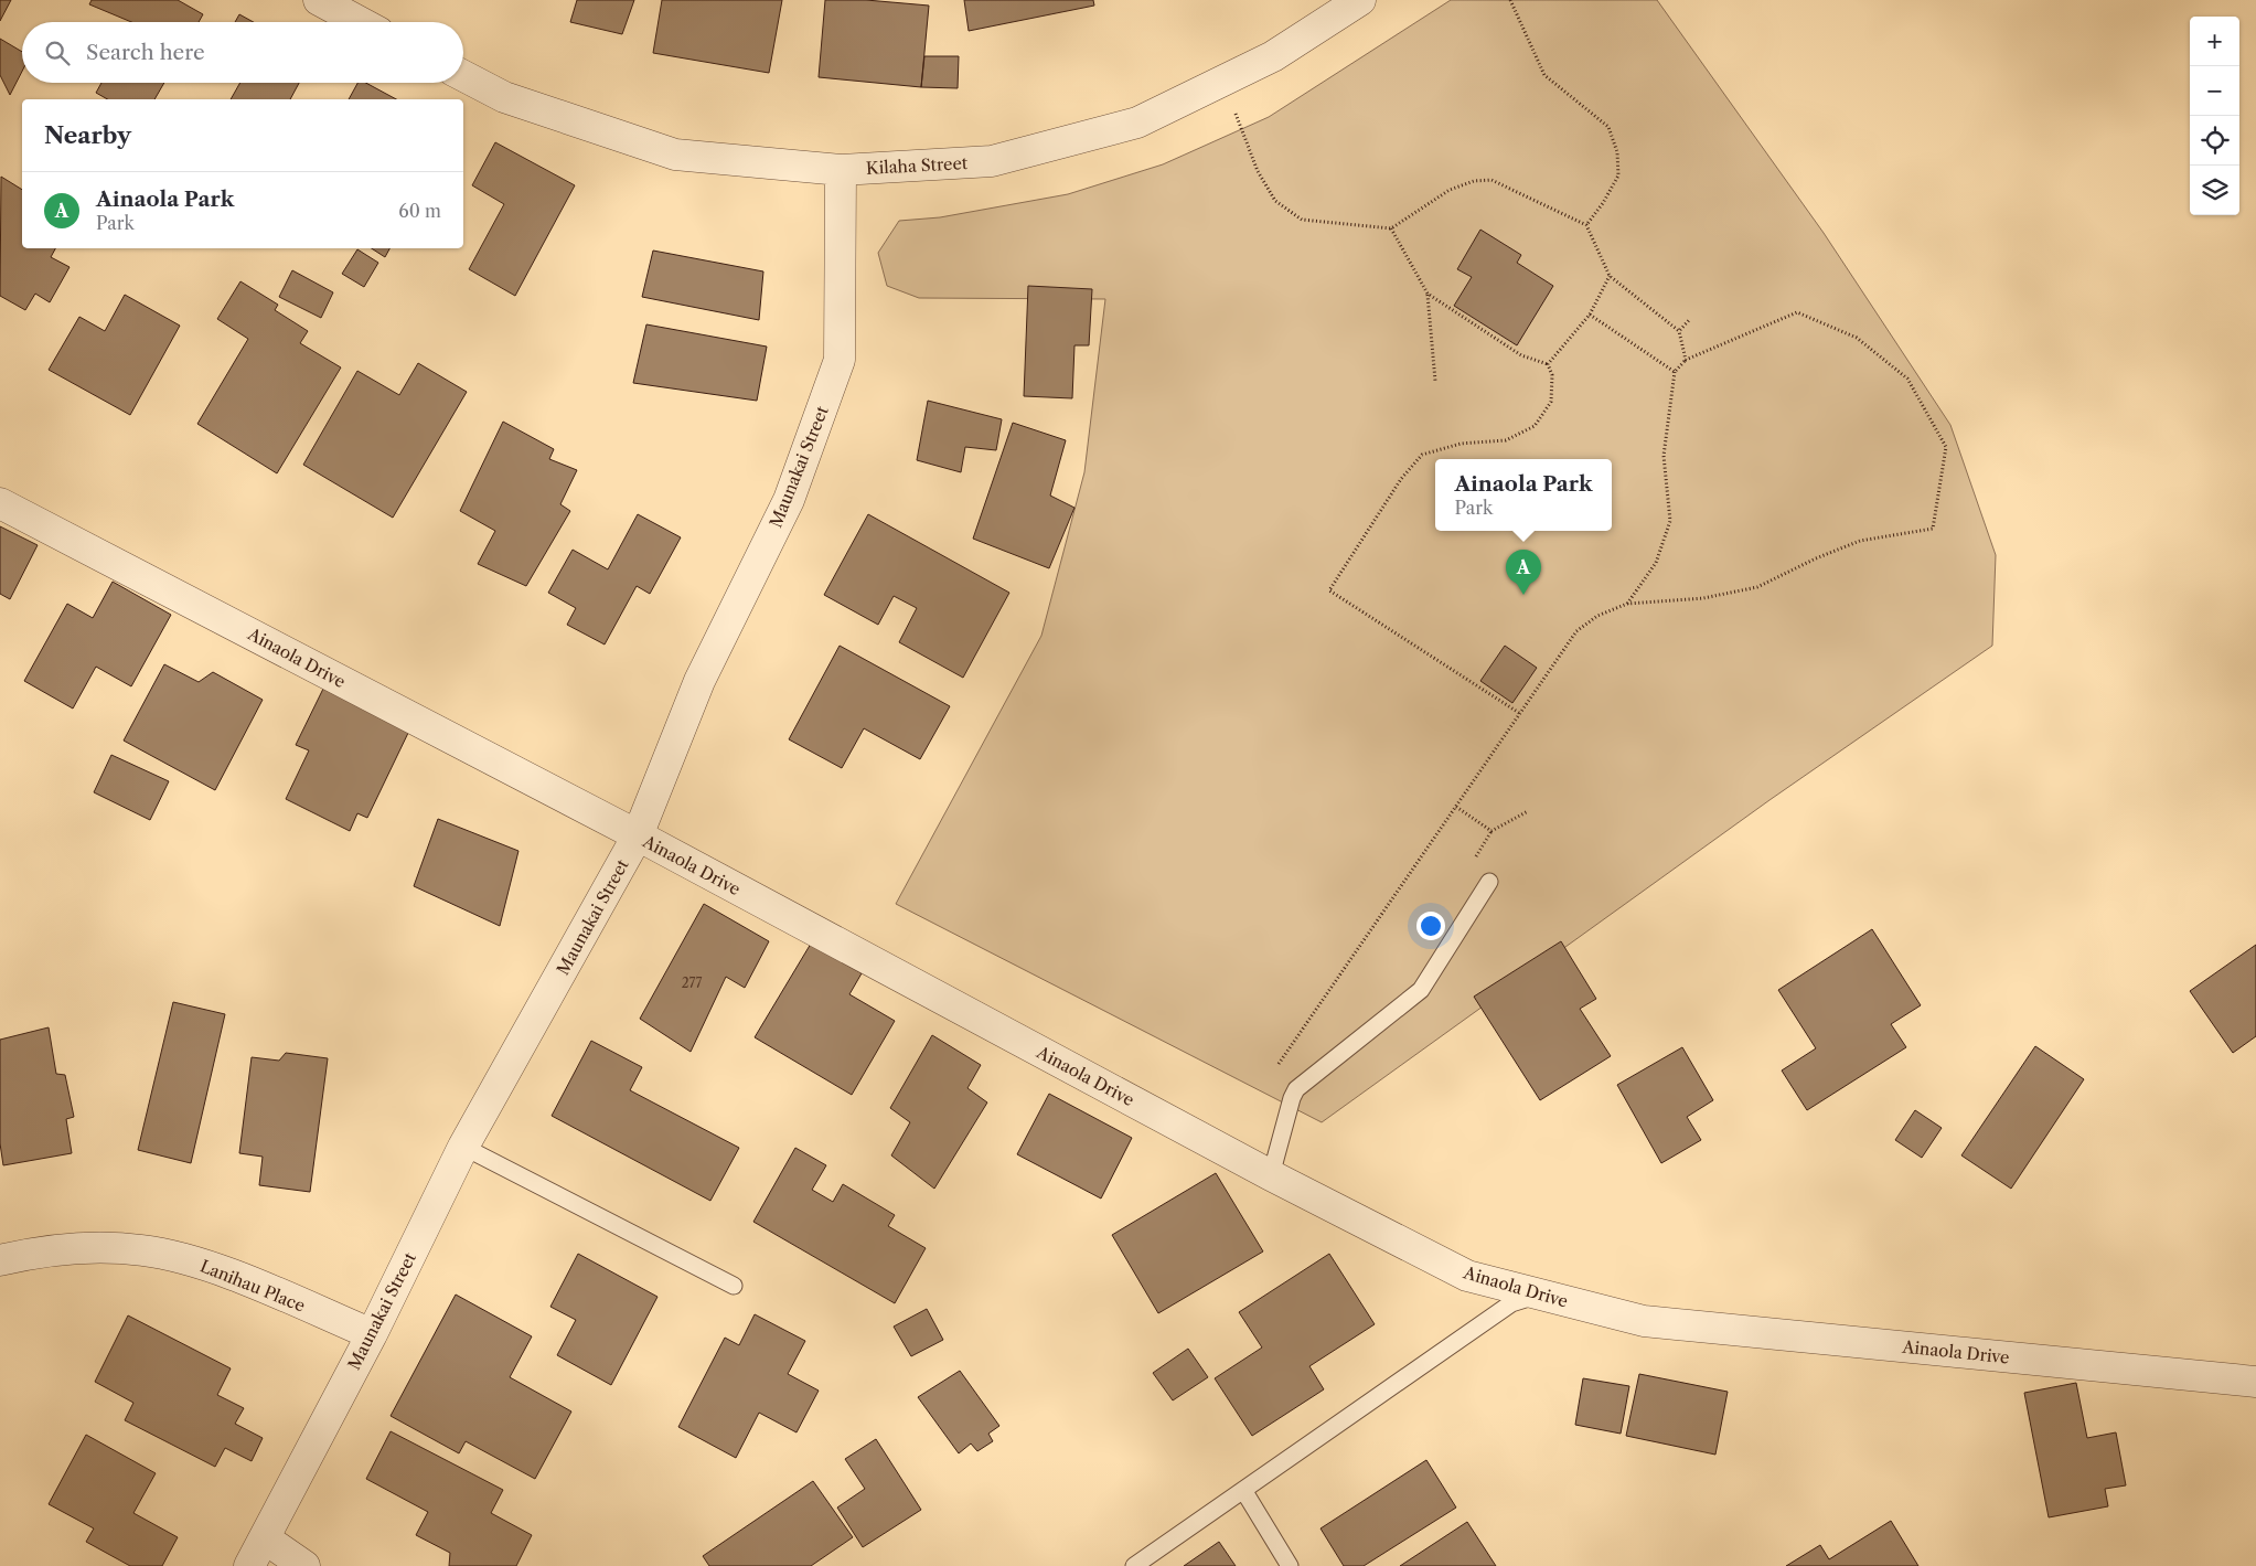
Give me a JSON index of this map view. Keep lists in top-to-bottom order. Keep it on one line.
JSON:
{"streets":{"street":["Kilaha Street","Maunakai Street","Ainaola Drive","Lanihau Place"]},"crossings":[["Kilaha Street","Maunakai Street"],["Maunakai Street","Ainaola Drive"],["Maunakai Street","Lanihau Place"]],"house_numbers":["277"],"page":{"map_buttons":["+","−"],"search":"Search here","heading":"Nearby","list":[{"mark":"A","name":"Ainaola Park","note":"Park","value":"60 m"}],"popup":["Ainaola Park","Park"],"pins":"A"}}
